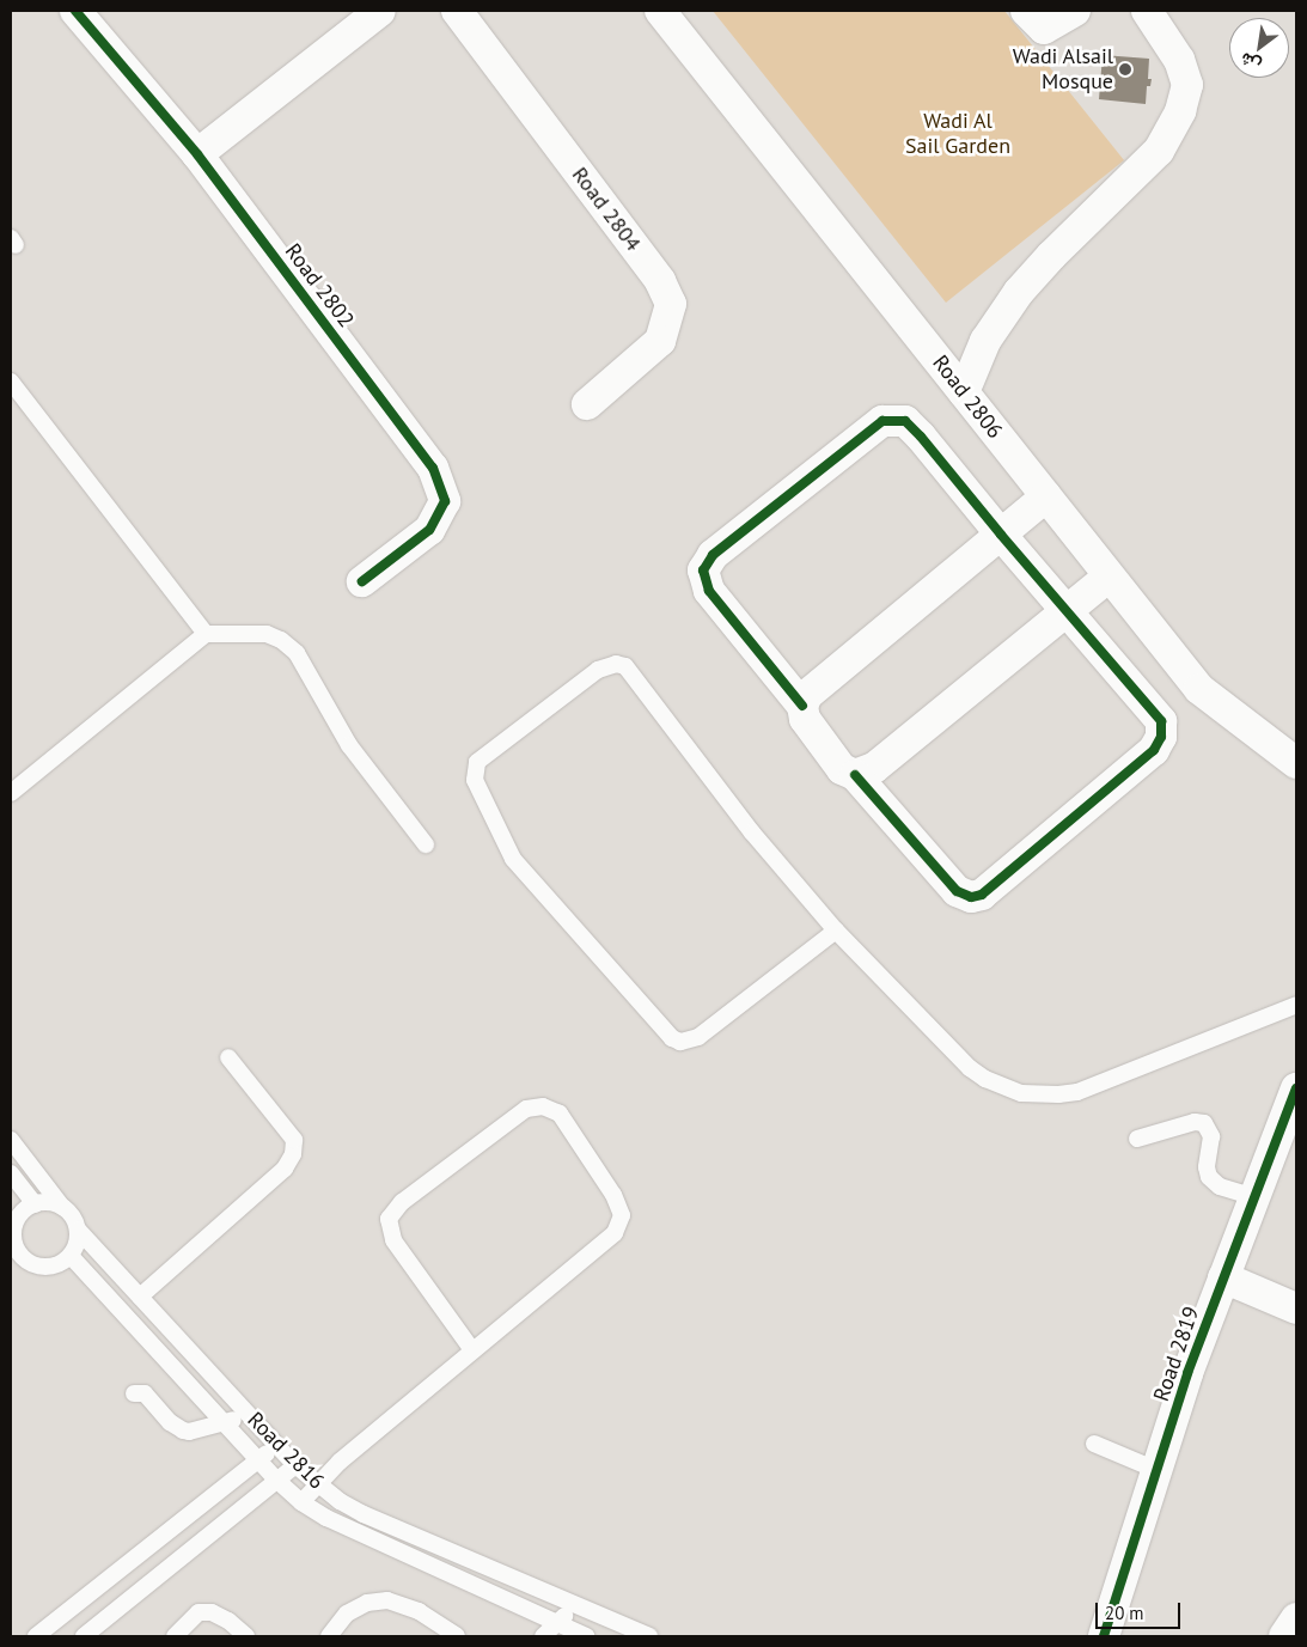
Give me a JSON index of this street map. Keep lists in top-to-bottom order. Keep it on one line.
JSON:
{"streets":{"street":["Road 2804","Road 2802","Road 2806","Road 2819"],"lane":["Road 2816"]},"parks":["Wadi Al Sail Garden"],"places":["Wadi Alsail Mosque"],"scale_bar":"20 m","north":"bottom left"}
